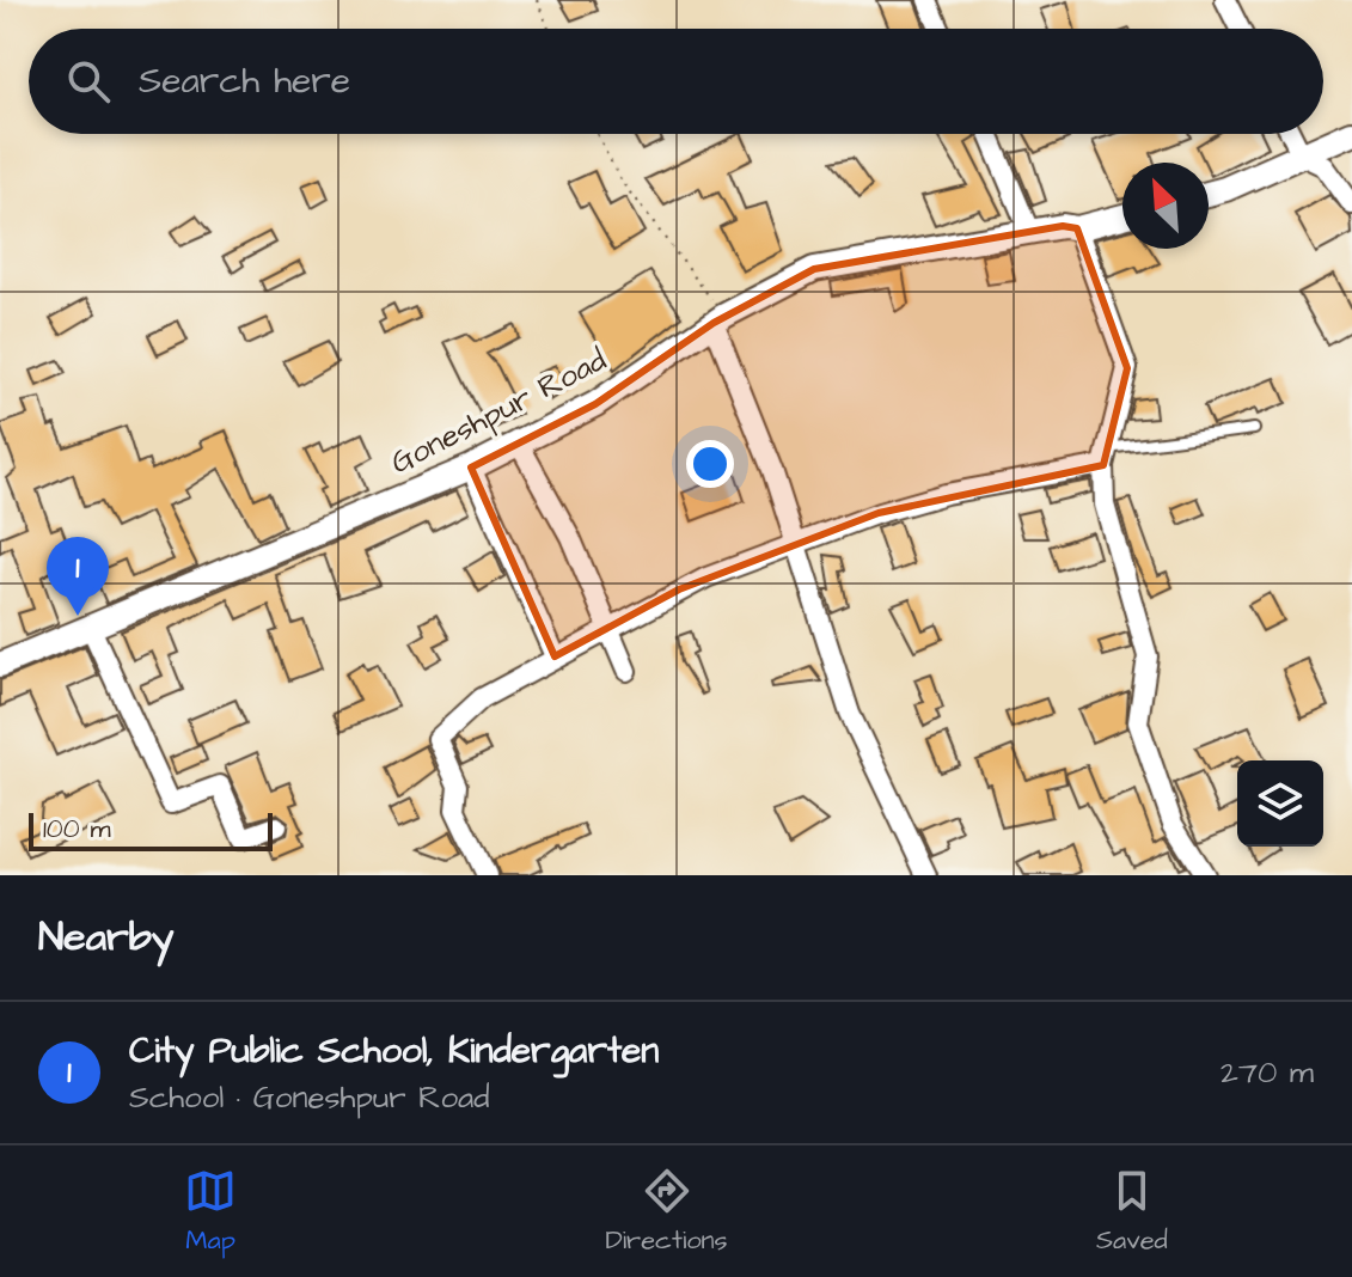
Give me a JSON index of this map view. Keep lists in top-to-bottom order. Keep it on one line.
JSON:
{"streets":{"street":["Goneshpur Road"]},"scale_bar":"100 m","north":"top left","page":{"search":"Search here","pins":"1","scale":"100 m","heading":"Nearby","list":[{"mark":"1","name":"City Public School, Kindergarten","note":"School · Goneshpur Road","value":"270 m"}],"nav":["Map","Directions","Saved"]}}
